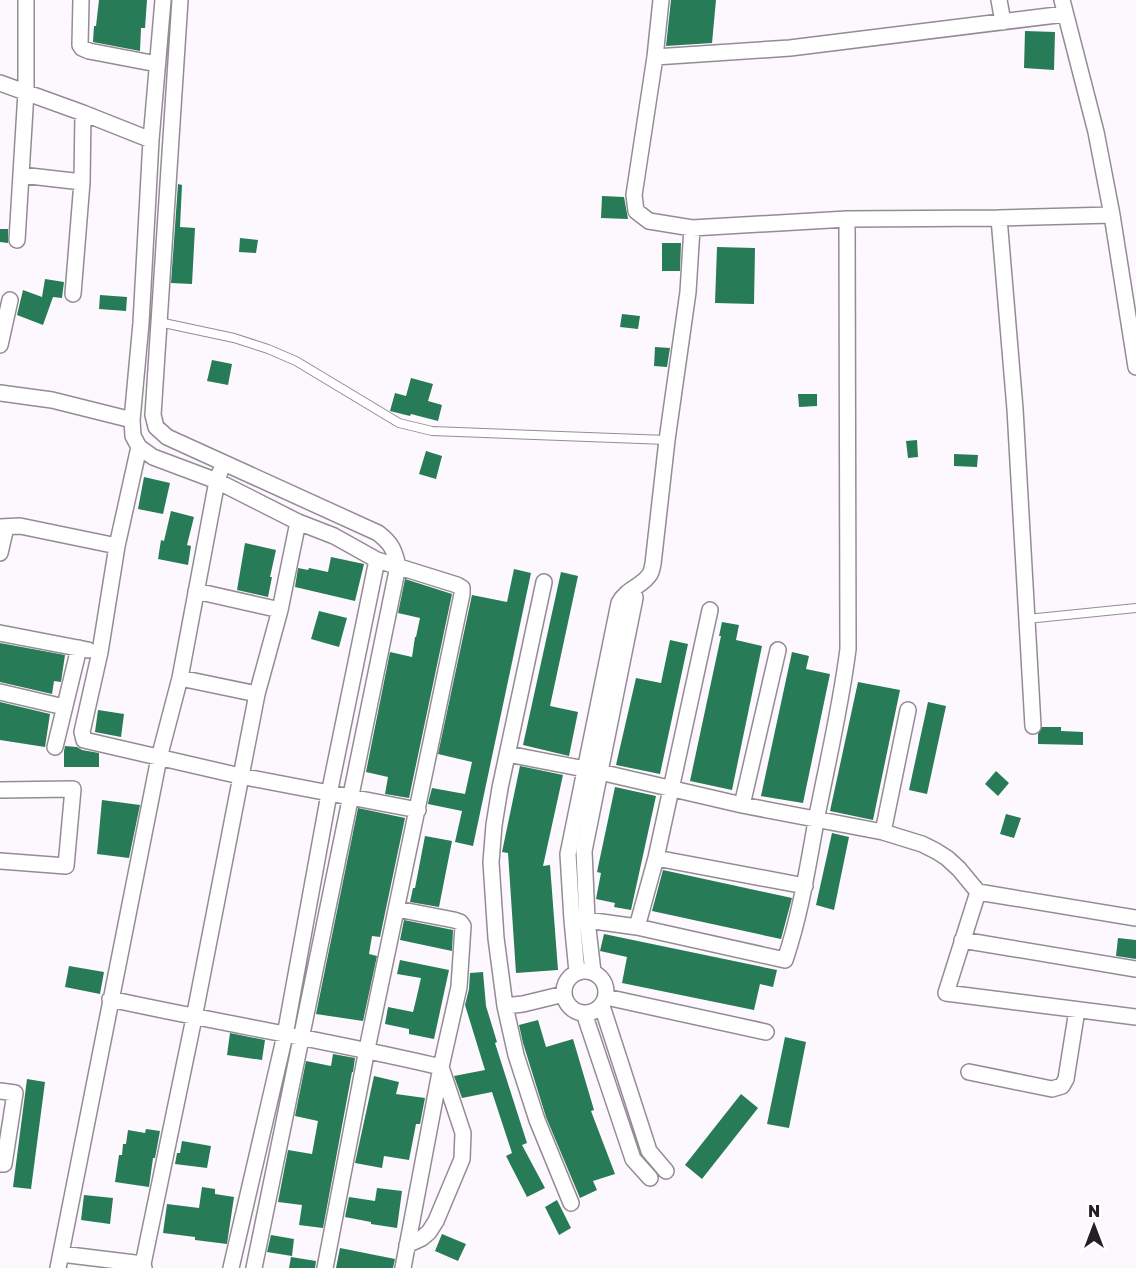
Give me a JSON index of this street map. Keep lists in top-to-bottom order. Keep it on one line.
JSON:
{"north":"top"}
